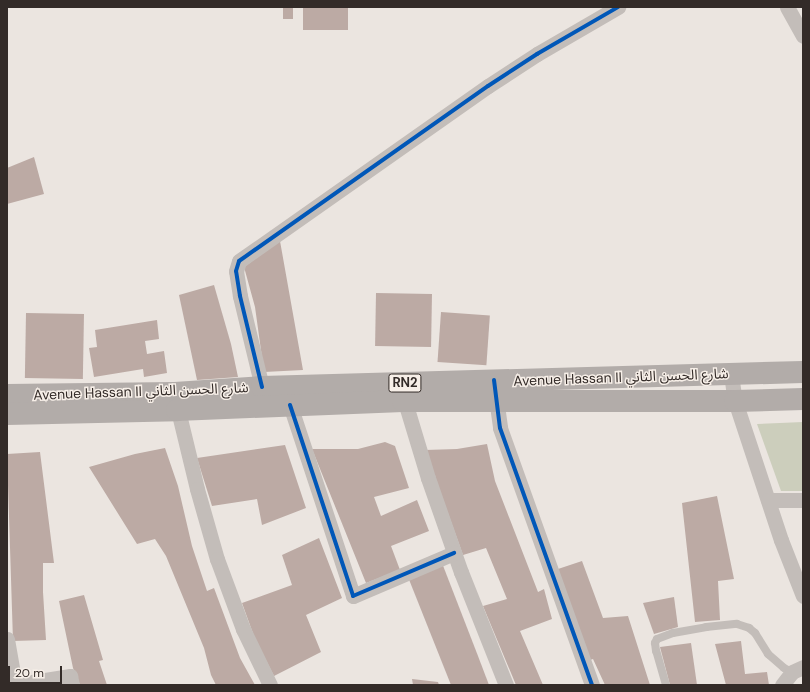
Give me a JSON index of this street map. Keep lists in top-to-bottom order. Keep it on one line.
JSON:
{"streets":{"main road":["Avenue Hassan II شارع الحسن الثاني","RN2"]},"scale_bar":"20 m"}
